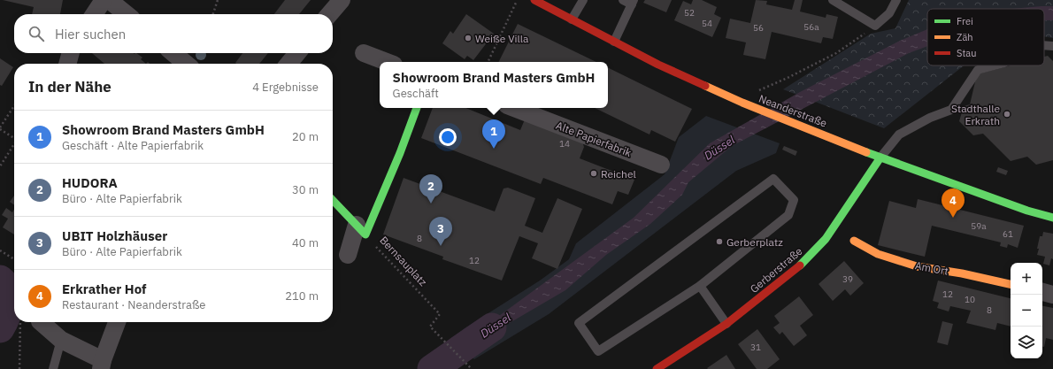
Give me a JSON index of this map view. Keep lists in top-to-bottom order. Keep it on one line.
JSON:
{"streets":{"street":["Neanderstraße","Alte Papierfabrik","Am Ort","Gerberstraße"],"path":["Bernsauplatz"]},"crossings":[["Neanderstraße","Gerberstraße"]],"water":["Düssel"],"places":["Weiße Villa","Stadthalle Erkrath","Reichel","Gerberplatz"],"house_numbers":["52","54","56a","56","14","59a","61","8","12","39","12","10","8","31"],"legend":["Frei","Zäh","Stau"],"page":{"search":"Hier suchen","popup":["Showroom Brand Masters GmbH","Geschäft"],"heading":["In der Nähe","4 Ergebnisse"],"list":[{"mark":"1","name":"Showroom Brand Masters GmbH","note":"Geschäft · Alte Papierfabrik","value":"20 m"},{"mark":"2","name":"HUDORA","note":"Büro · Alte Papierfabrik","value":"30 m"},{"mark":"3","name":"UBIT Holzhäuser","note":"Büro · Alte Papierfabrik","value":"40 m"},{"mark":"4","name":"Erkrather Hof","note":"Restaurant · Neanderstraße","value":"210 m"}],"pins":["1","2","4","3"],"map_buttons":["+","−"]}}
